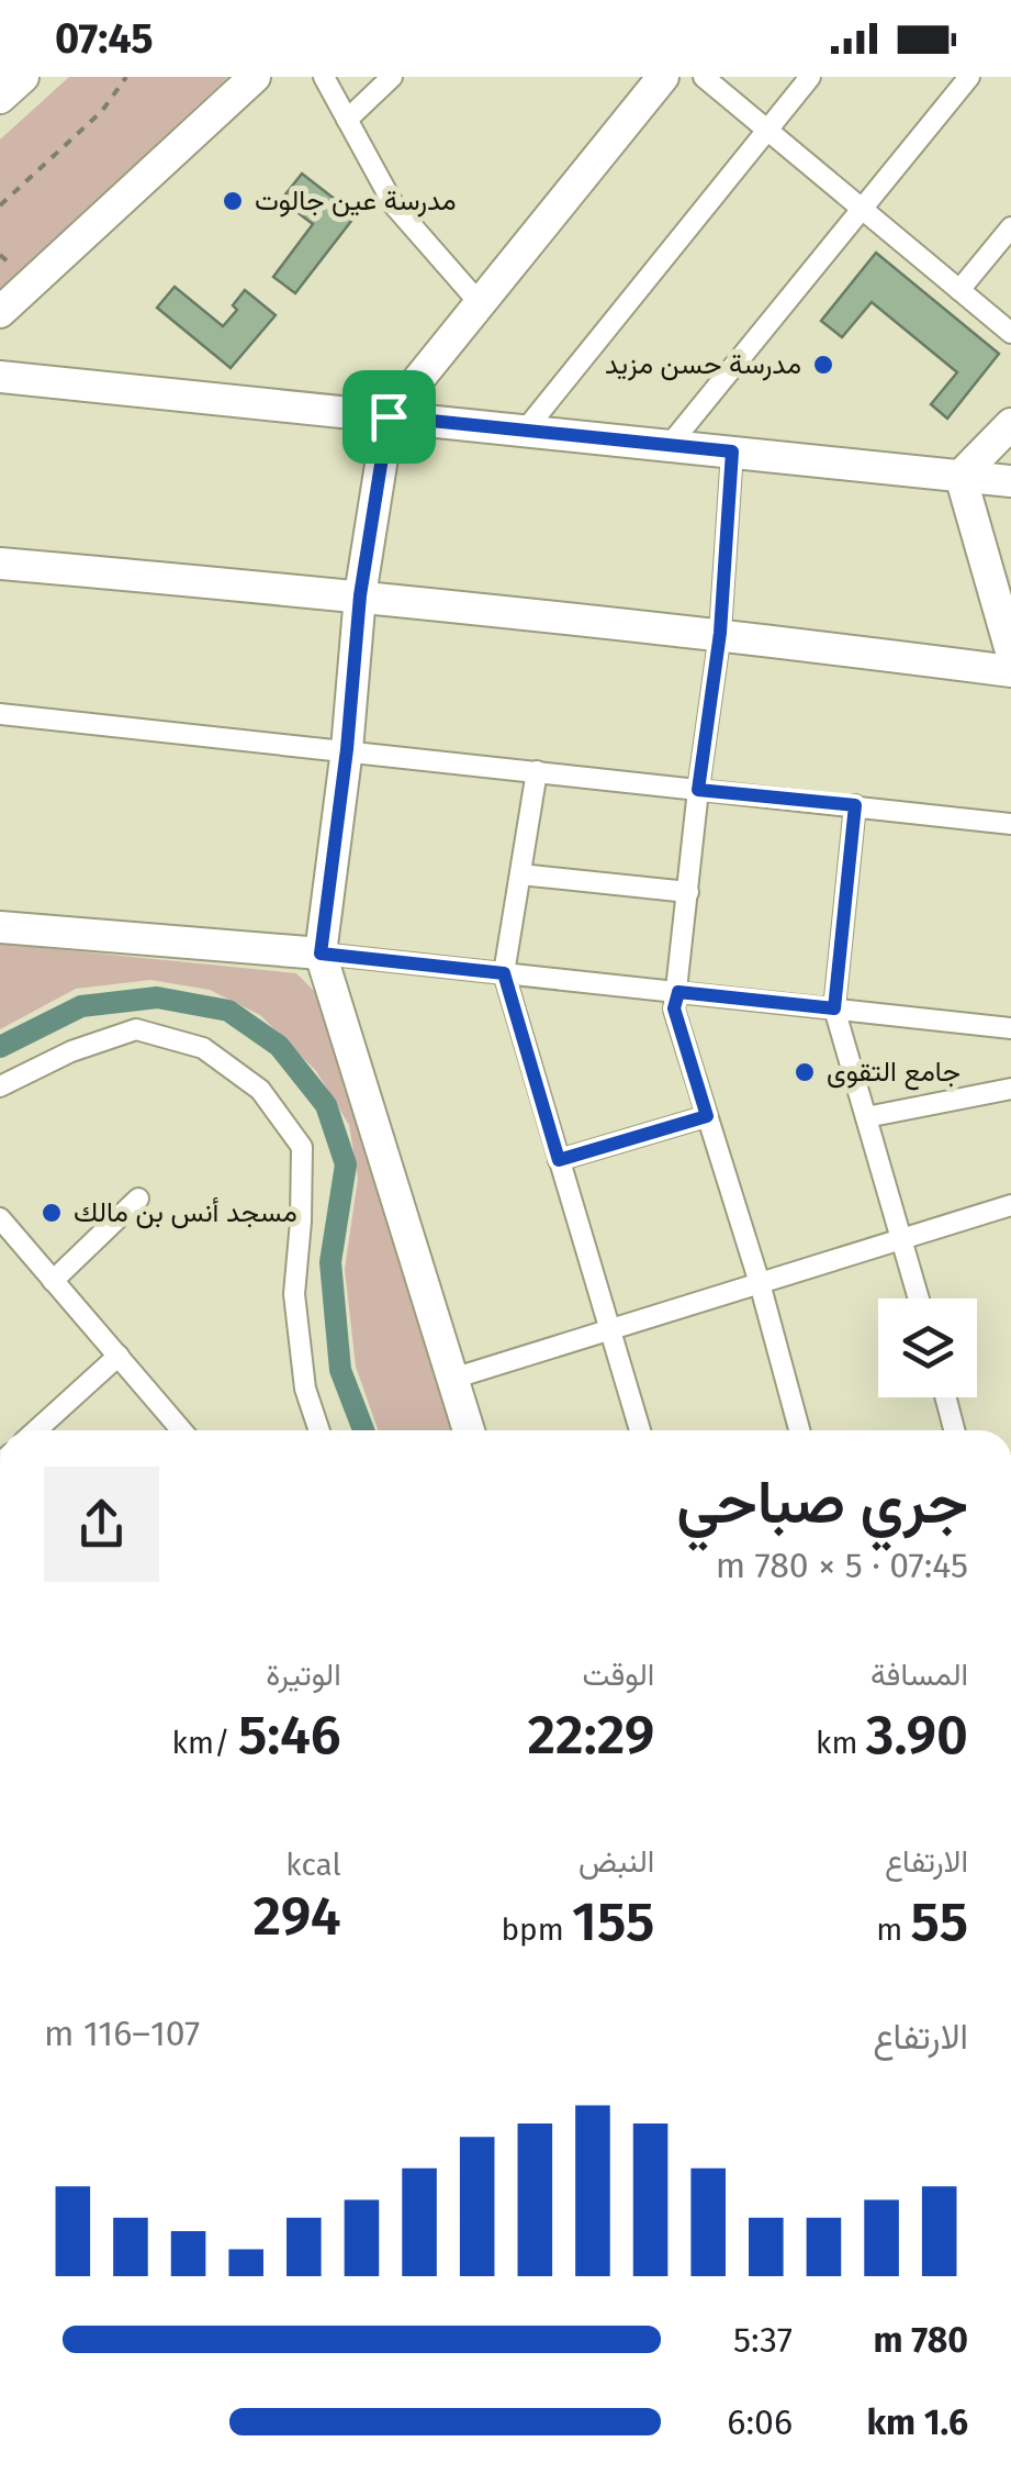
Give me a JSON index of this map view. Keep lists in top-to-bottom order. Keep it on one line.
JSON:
{"places":["مدرسة عين جالوت","مدرسة حسن مزيد","جامع التقوى","مسجد أنس بن مالك"],"page":{"status":"07:45","heading":["جري صباحي","07:45 · 5 × 780 m"],"stats":[["المسافة","3.90 km"],["الوقت","22:29"],["الوتيرة","5:46 /km"],["الارتفاع","55 m"],["النبض","155 bpm"],["kcal","294"]],"chart":["الارتفاع","107–116 m"],"list":[{"name":"780 m","note":"5:37"},{"name":"1.6 km","note":"6:06"}]}}
